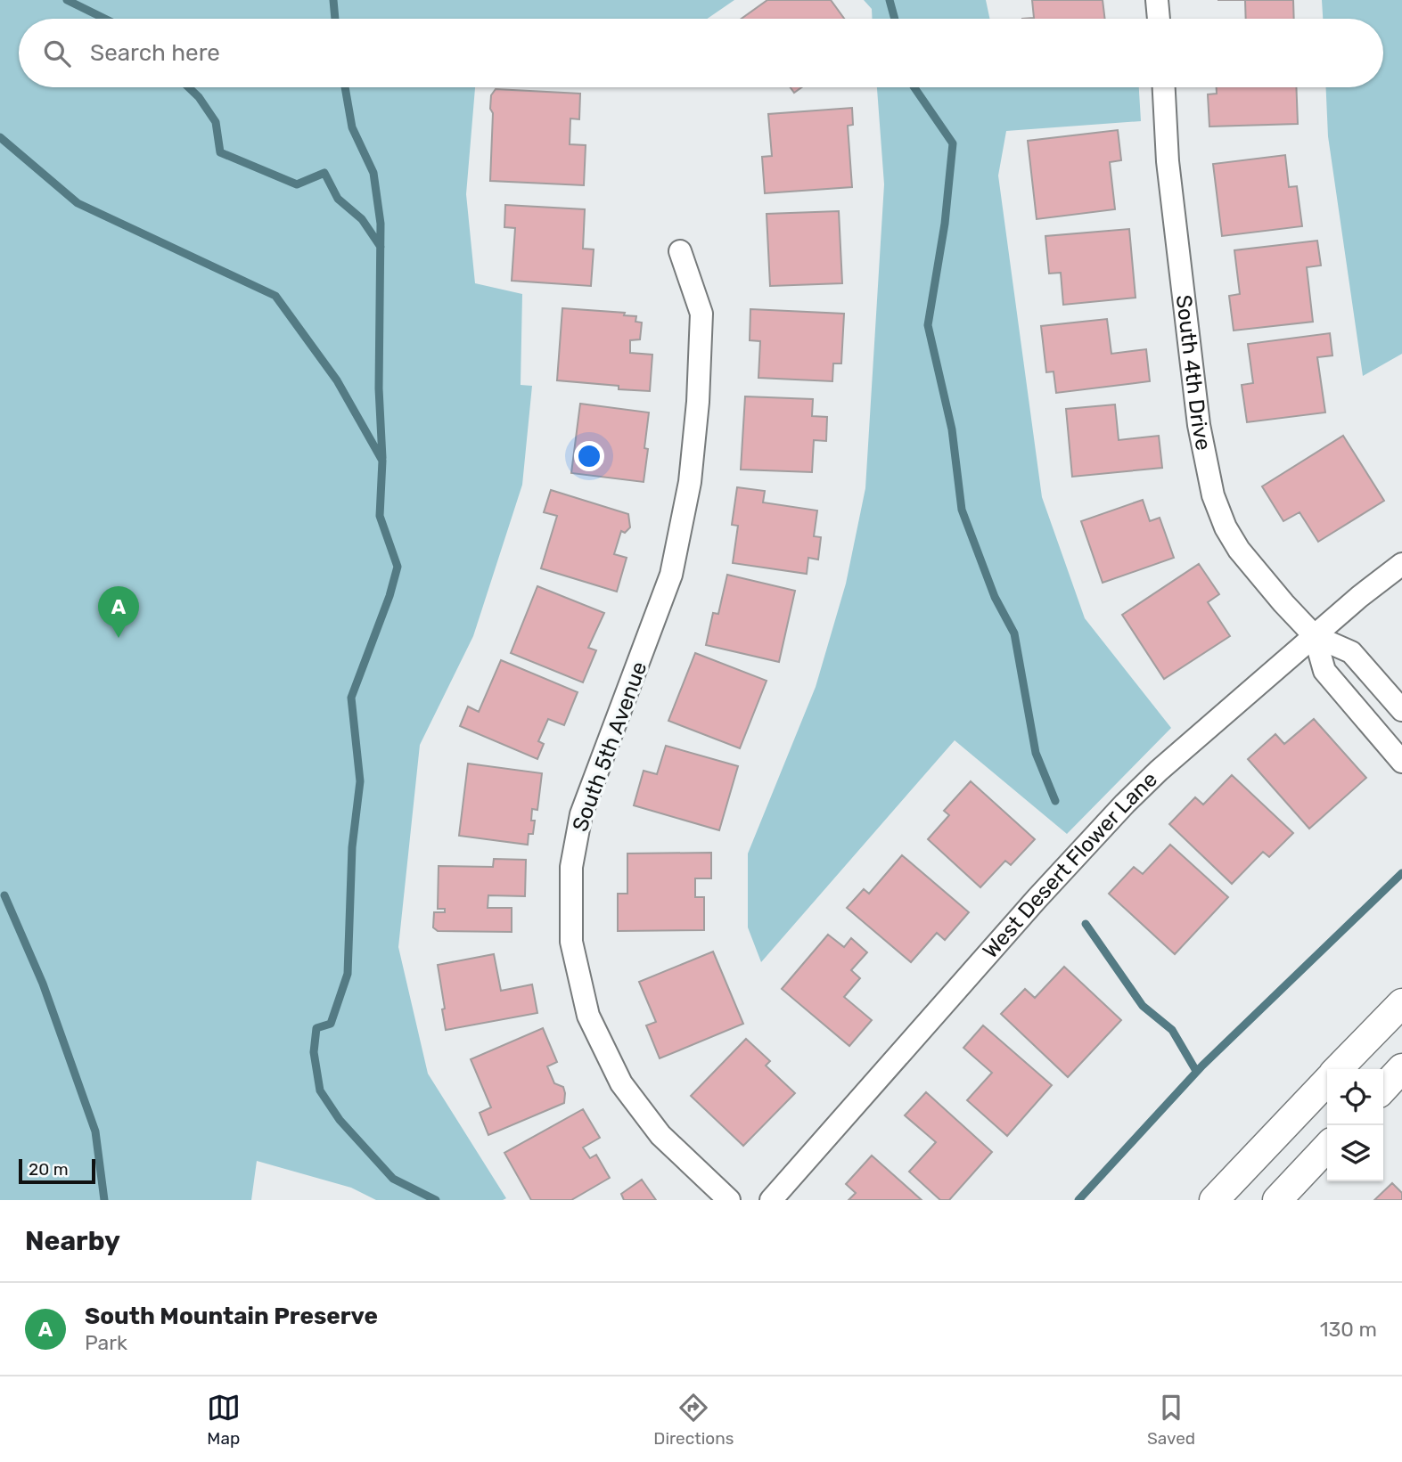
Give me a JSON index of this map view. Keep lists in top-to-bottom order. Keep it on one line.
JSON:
{"streets":{"street":["South 4th Drive","South 5th Avenue","West Desert Flower Lane"]},"crossings":[["South 4th Drive","West Desert Flower Lane"]],"scale_bar":"20 m","page":{"search":"Search here","pins":"A","scale":"20 m","heading":"Nearby","list":[{"mark":"A","name":"South Mountain Preserve","note":"Park","value":"130 m"}],"nav":["Map","Directions","Saved"]}}
